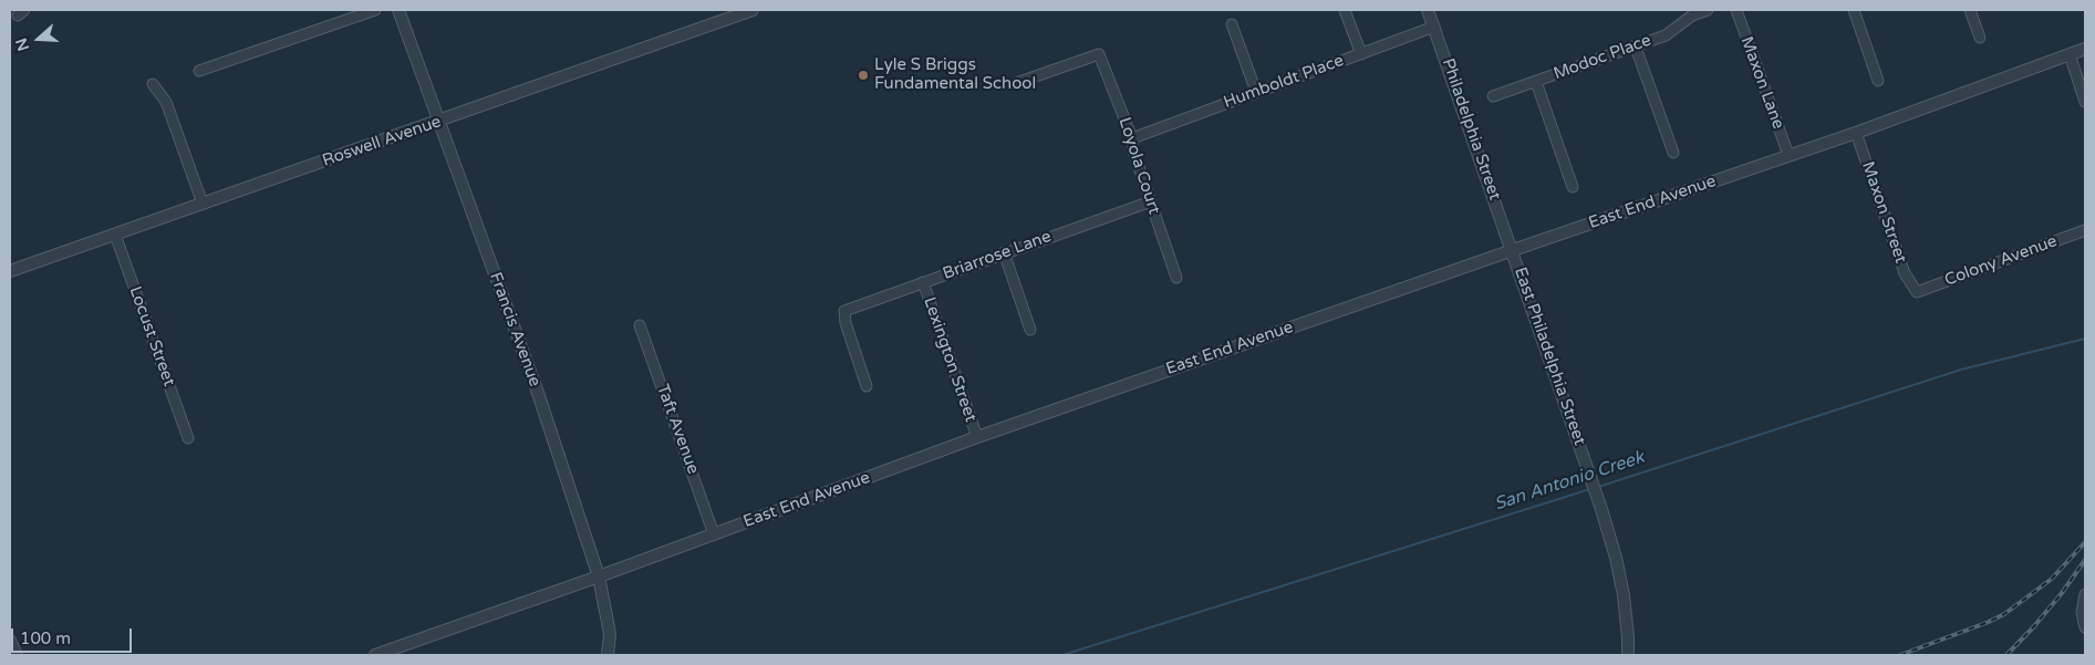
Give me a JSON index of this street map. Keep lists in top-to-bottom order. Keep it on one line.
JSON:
{"streets":{"street":["Modoc Place","Humboldt Place","Maxon Lane","Philadelphia Street","Roswell Avenue","Loyola Court","East End Avenue","Maxon Street","Briarrose Lane","Colony Avenue","Francis Avenue","Locust Street","East Philadelphia Street","Lexington Street","Taft Avenue"]},"crossings":[["Humboldt Place","Philadelphia Street"],["Humboldt Place","Loyola Court"],["Maxon Lane","East End Avenue"],["Philadelphia Street","East End Avenue"],["Philadelphia Street","East Philadelphia Street"],["Roswell Avenue","Francis Avenue"],["Roswell Avenue","Locust Street"],["Loyola Court","Briarrose Lane"],["East End Avenue","Maxon Street"],["East End Avenue","Francis Avenue"],["East End Avenue","East Philadelphia Street"],["East End Avenue","Lexington Street"],["East End Avenue","Taft Avenue"],["Maxon Street","Colony Avenue"],["Briarrose Lane","Lexington Street"]],"water":["San Antonio Creek"],"places":["Lyle S Briggs Fundamental School"],"scale_bar":"100 m","north":"left"}
